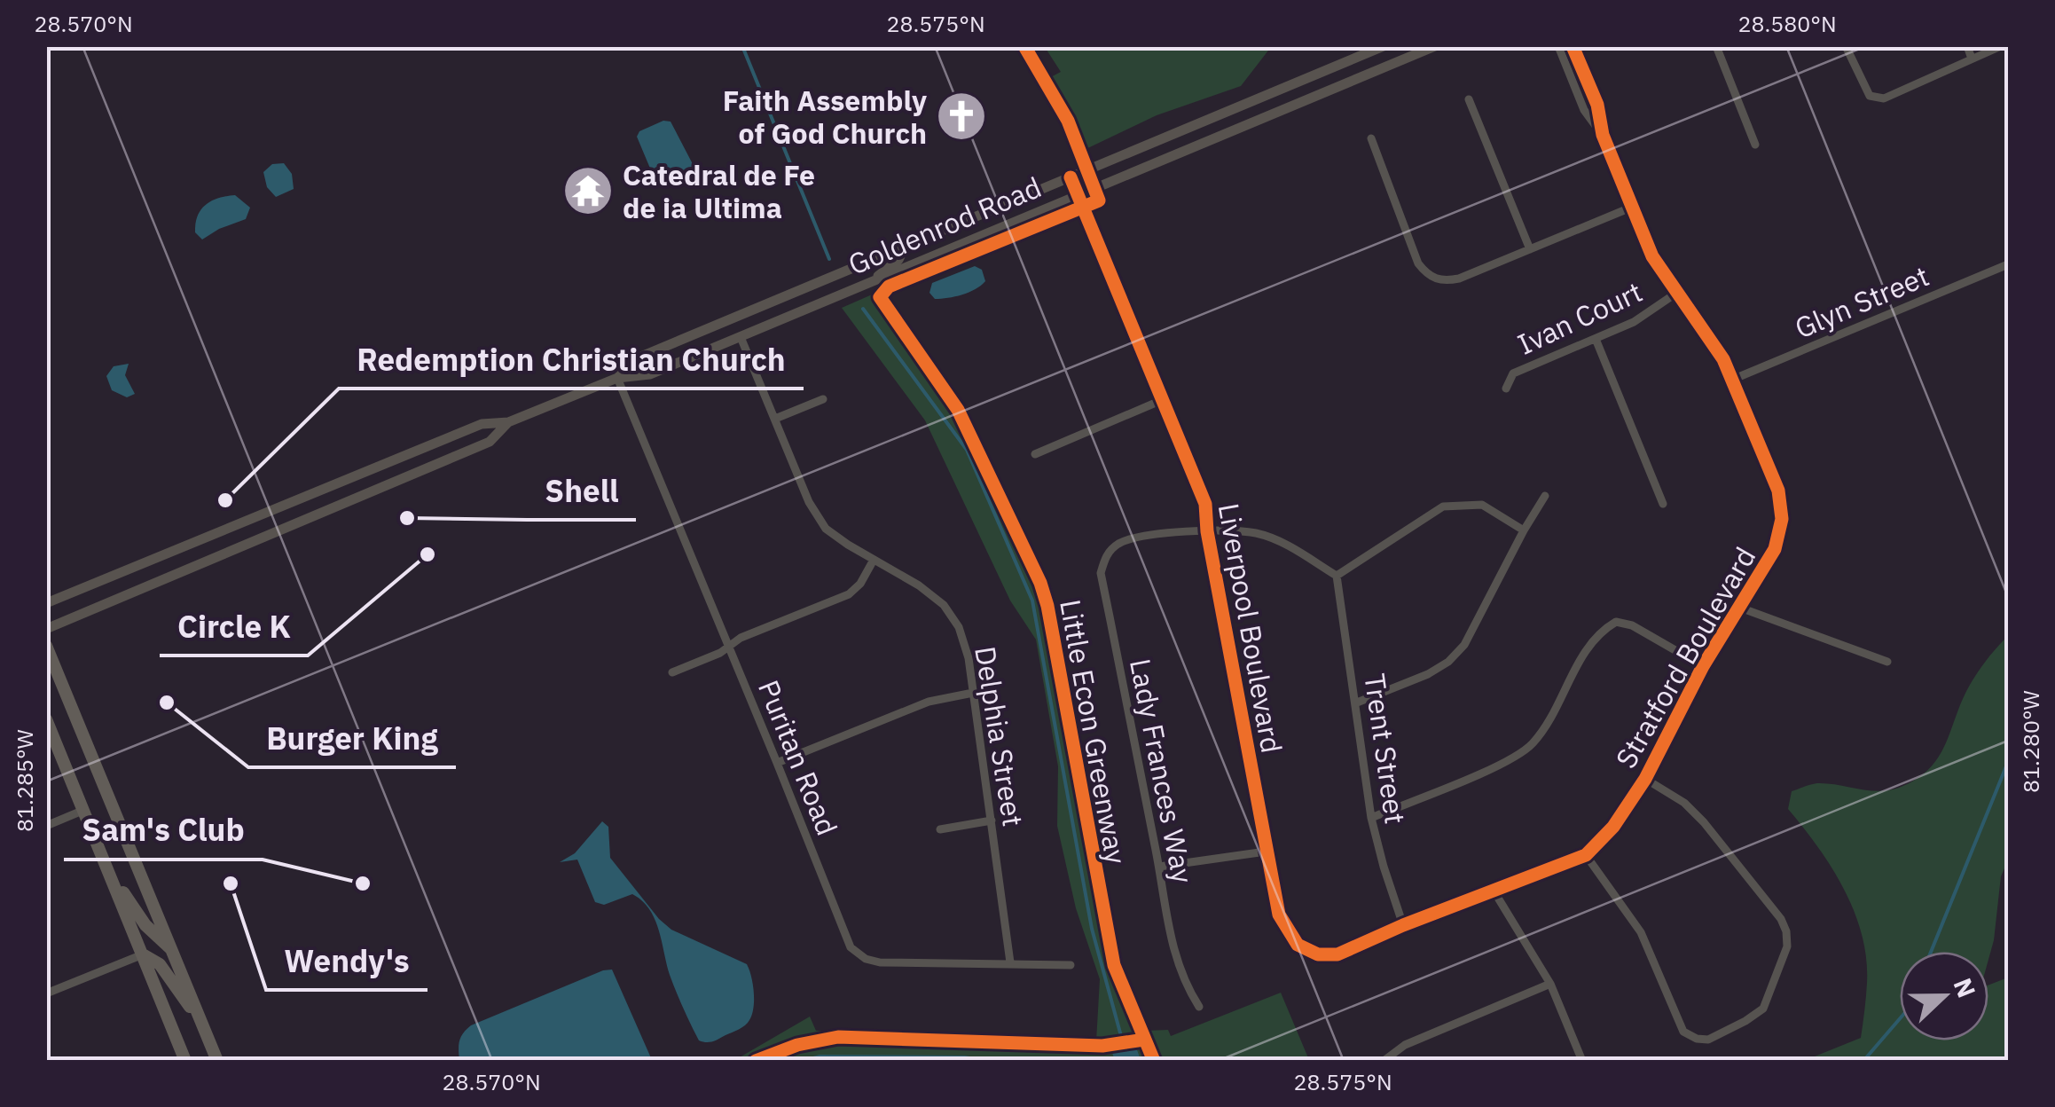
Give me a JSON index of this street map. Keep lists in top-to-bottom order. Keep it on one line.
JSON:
{"streets":{"main road":["Goldenrod Road"],"street":["Glyn Street","Ivan Court","Liverpool Boulevard","Stratford Boulevard","Delphia Street","Trent Street","Puritan Road","Lady Frances Way"],"cycle path":["Little Econ Greenway"]},"crossings":[["Goldenrod Road","Liverpool Boulevard"],["Goldenrod Road","Delphia Street"],["Goldenrod Road","Puritan Road"],["Glyn Street","Stratford Boulevard"],["Ivan Court","Stratford Boulevard"],["Liverpool Boulevard","Stratford Boulevard"],["Liverpool Boulevard","Lady Frances Way"],["Stratford Boulevard","Trent Street"],["Delphia Street","Puritan Road"]],"places":{"church":["Faith Assembly of God Church"],"temple":["Catedral de Fe de ia Ultima"],"other":["Redemption Christian Church","Shell","Circle K","Burger King","Wendy's","Sam's Club"]},"north":"right","coordinates":["28.570°N","28.575°N","28.580°N","81.280°W","81.285°W"]}
